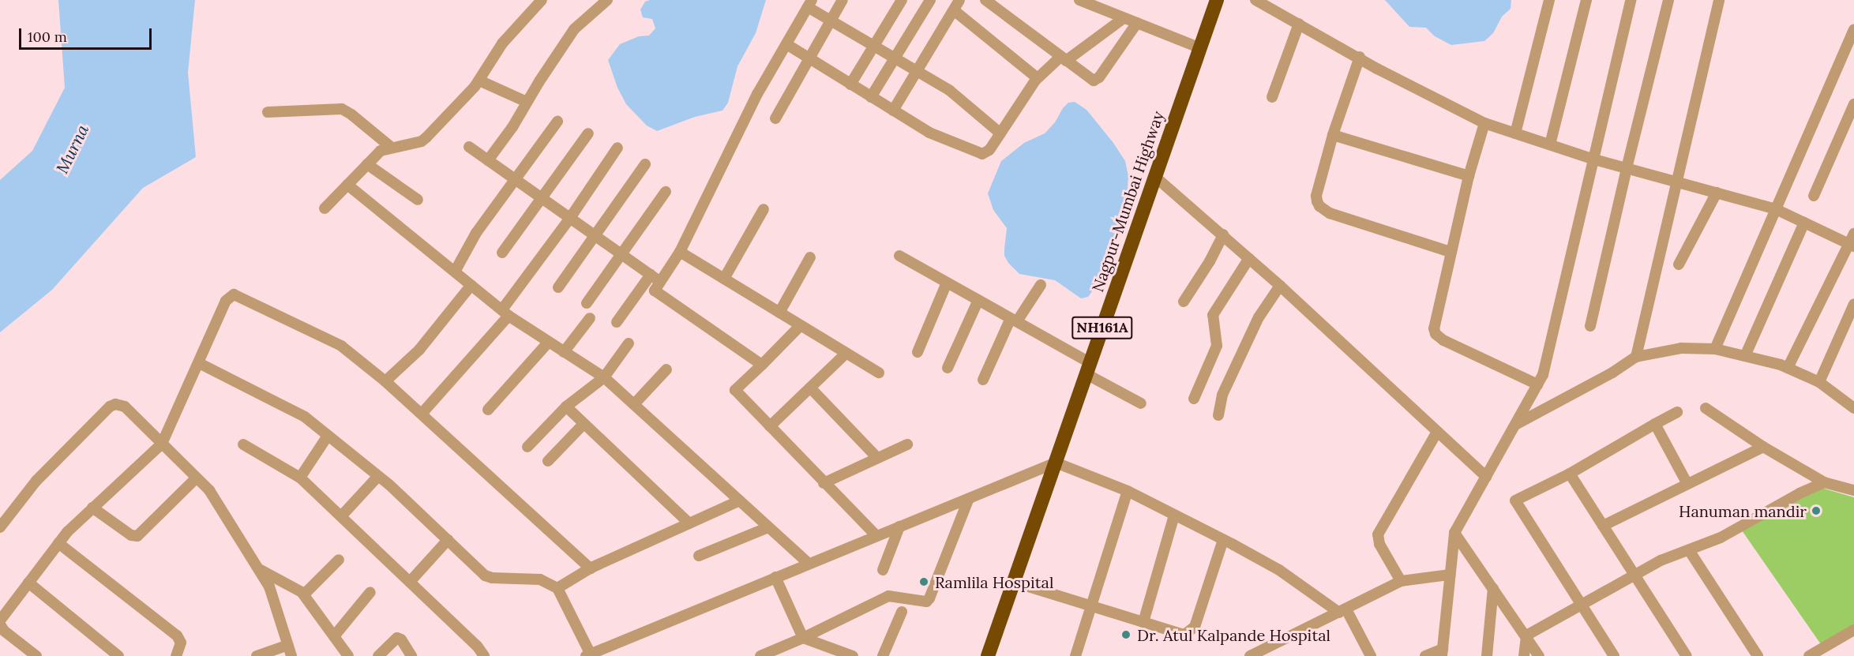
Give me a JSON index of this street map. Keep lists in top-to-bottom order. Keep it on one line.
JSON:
{"streets":{"highway":["Nagpur-Mumbai Highway","NH161A"]},"water":["Murna"],"places":["Hanuman mandir","Ramlila Hospital","Dr. Atul Kalpande Hospital"],"scale_bar":"100 m"}
